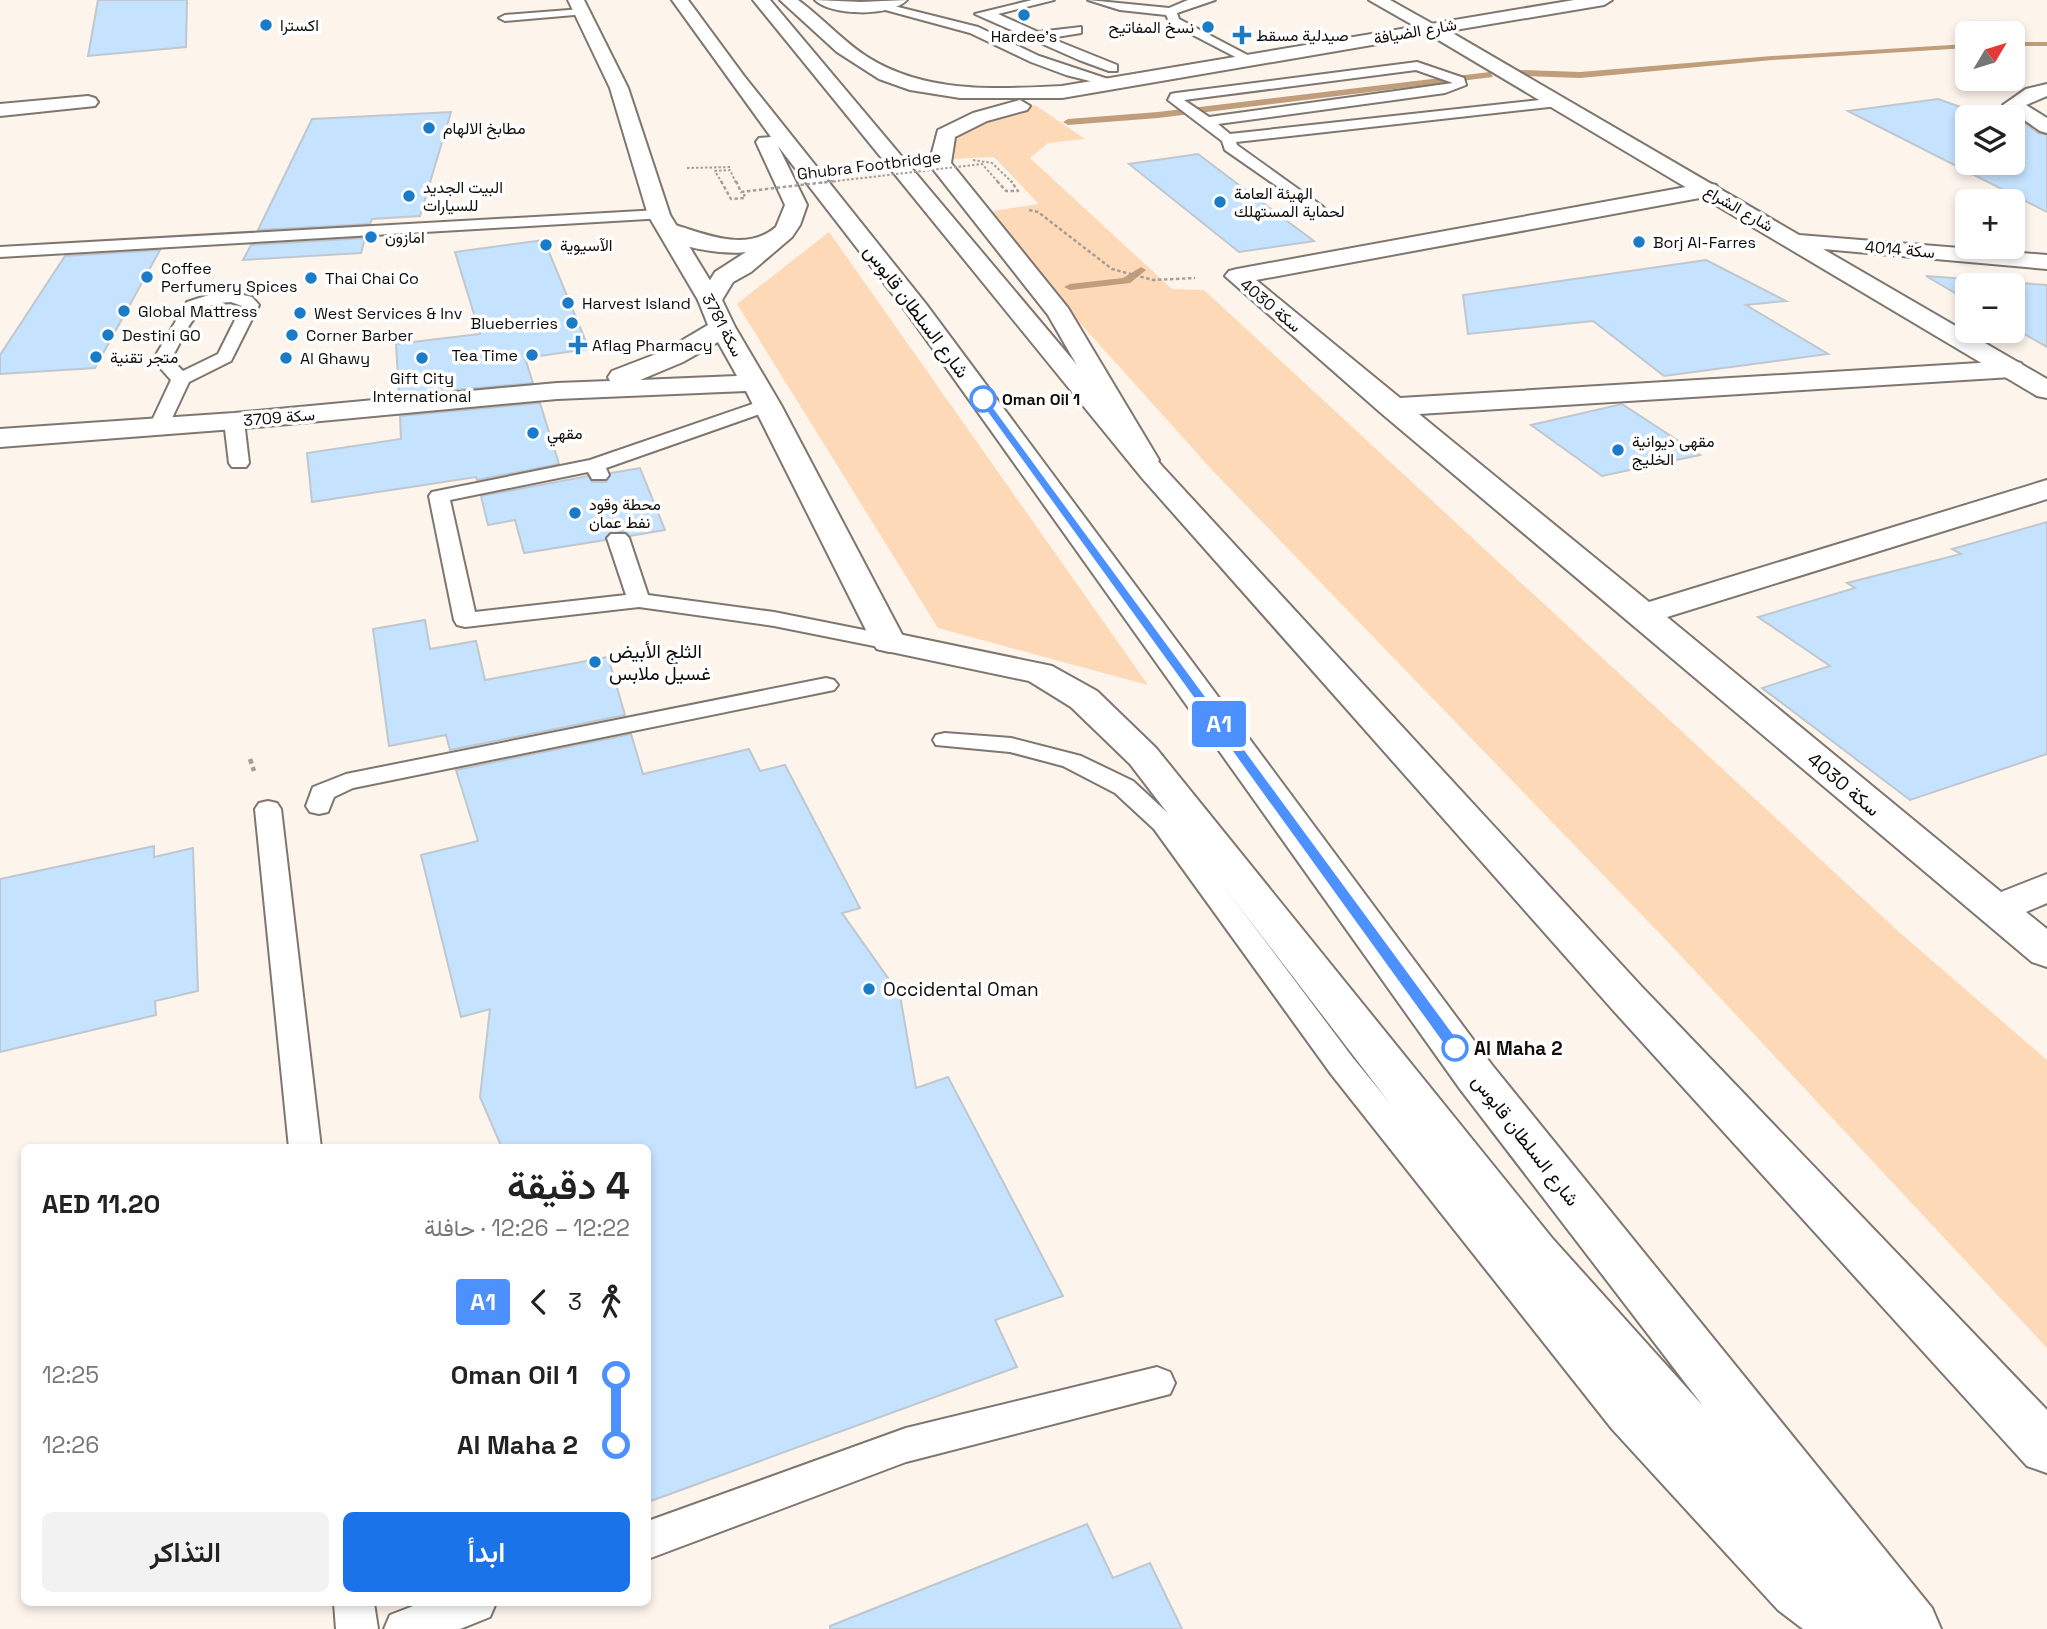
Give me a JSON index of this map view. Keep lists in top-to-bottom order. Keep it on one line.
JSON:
{"streets":{"main road":["شارع الضيافة","شارع الشراع","سكة 4014","سكة 4030","شارع السلطان قابوس","سكة 3781","سكة 3709"],"path":["Ghubra Footbridge"]},"crossings":[["شارع الضيافة","شارع الشراع"],["Ghubra Footbridge","سكة 3781"],["شارع الشراع","سكة 4014"],["شارع الشراع","سكة 4030"],["سكة 3781","سكة 3709"]],"places":{"other":["Hardee's","اكسترا","نسخ المفاتيح","مطابخ الالهام","البيت الجديد للسيارات","الهيئة العامة لحماية المستهلك","امازون","Borj Al-Farres","الآسيوية","Coffee Perfumery Spices","Thai Chai Co","Harvest Island","Global Mattress","West Services & Inv","Blueberries","Destini GO","Corner Barber","Tea Time","متجر تقنية","Al Ghawy","Gift City International","Oman Oil 1","مقهي","مقهى ديوانية الخليج","محطة وقود نفط عمان","الثلج الأبيض غسيل ملابس","Occidental Oman","Al Maha 2"],"health":["صيدلية مسقط","Aflag Pharmacy"]},"lines":["bus line A1"],"north":"top right","page":{"on_map":"A1","map_buttons":["+","−"],"heading":["4 دقيقة","12:22 – 12:26 · حافلة","AED 11.20"],"legs":["3","A1"],"list":[{"name":"Oman Oil 1","value":"12:25"},{"name":"Al Maha 2","value":"12:26"}],"buttons":["ابدأ","التذاكر"]}}
